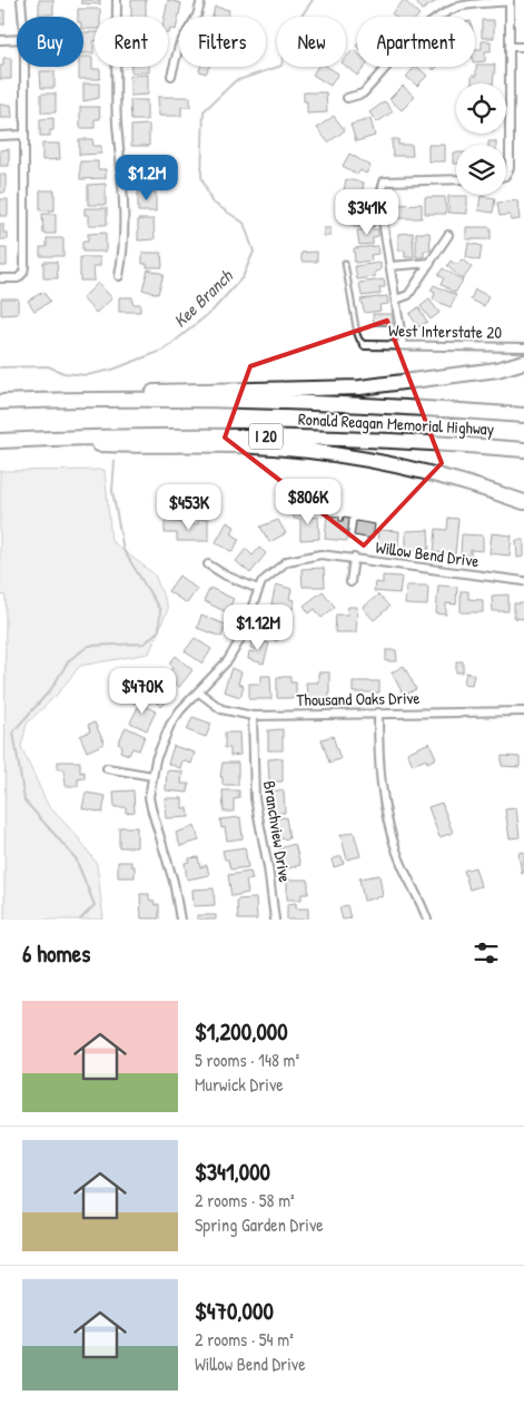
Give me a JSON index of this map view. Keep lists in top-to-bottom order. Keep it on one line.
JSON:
{"streets":{"highway":["Ronald Reagan Memorial Highway","I 20"],"street":["West Interstate 20","Willow Bend Drive","Thousand Oaks Drive","Branchview Drive"]},"crossings":[["Willow Bend Drive","Thousand Oaks Drive"],["Thousand Oaks Drive","Branchview Drive"]],"water":["Kee Branch"],"page":{"chip":["Buy","Rent","Filters","New","Apartment"],"price":["$1.2M","$341K","$806K","$453K","$1.12M","$470K"],"heading":"6 homes","list":[{"name":"$1,200,000","note":"5 rooms · 148 m² · Murwick Drive"},{"name":"$341,000","note":"2 rooms · 58 m² · Spring Garden Drive"},{"name":"$470,000","note":"2 rooms · 54 m² · Willow Bend Drive"}]}}
